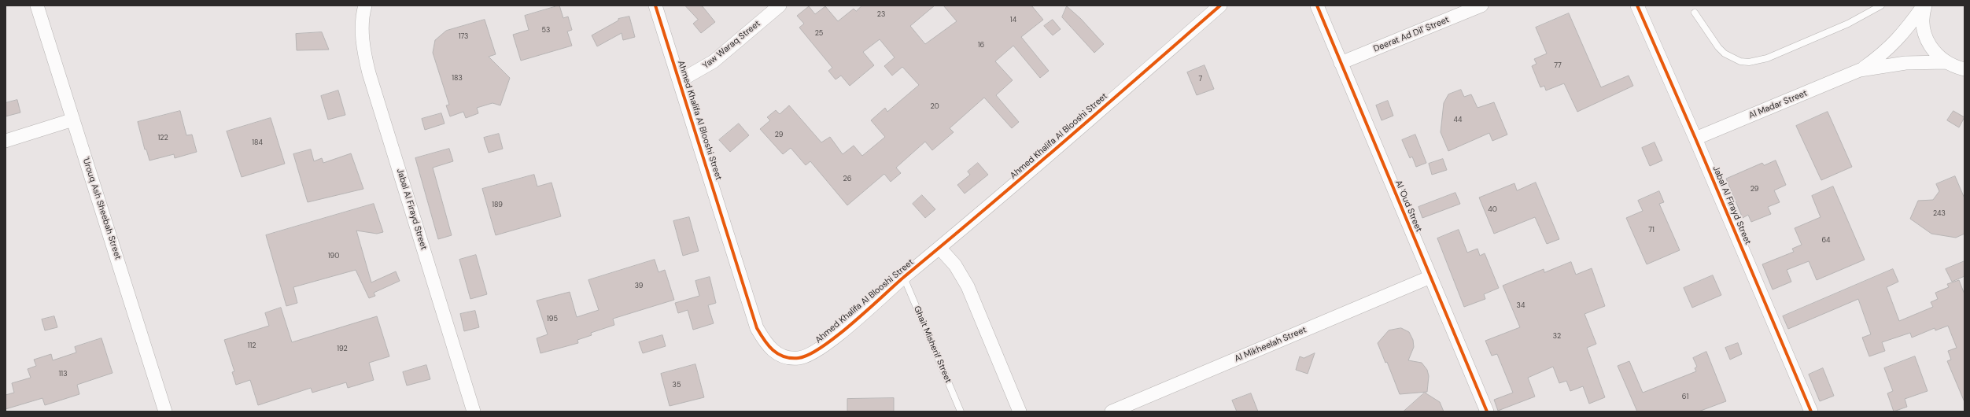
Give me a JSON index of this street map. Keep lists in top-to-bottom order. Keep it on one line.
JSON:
{"streets":{"street":["Deerat Ad Dil' Street","Yaw Waraq Street","Al Madar Street","Ahmed Khalifa Al Blooshi Street","Jabal Al Firayd Street","Al 'Oud Street","'Urouq Ash Sheebah Street","Al Mikheelah Street"],"lane":["Ghait Misherif Street"]},"crossings":[["Deerat Ad Dil' Street","Al 'Oud Street"],["Yaw Waraq Street","Ahmed Khalifa Al Blooshi Street"],["Al Madar Street","Jabal Al Firayd Street"],["Ahmed Khalifa Al Blooshi Street","Ghait Misherif Street"],["Al 'Oud Street","Al Mikheelah Street"]],"house_numbers":["23","14","53","25","173","16","77","183","7","20","44","29","122","184","26","29","189","40","243","71","64","190","39","34","195","32","112","192","113","35","61"]}
